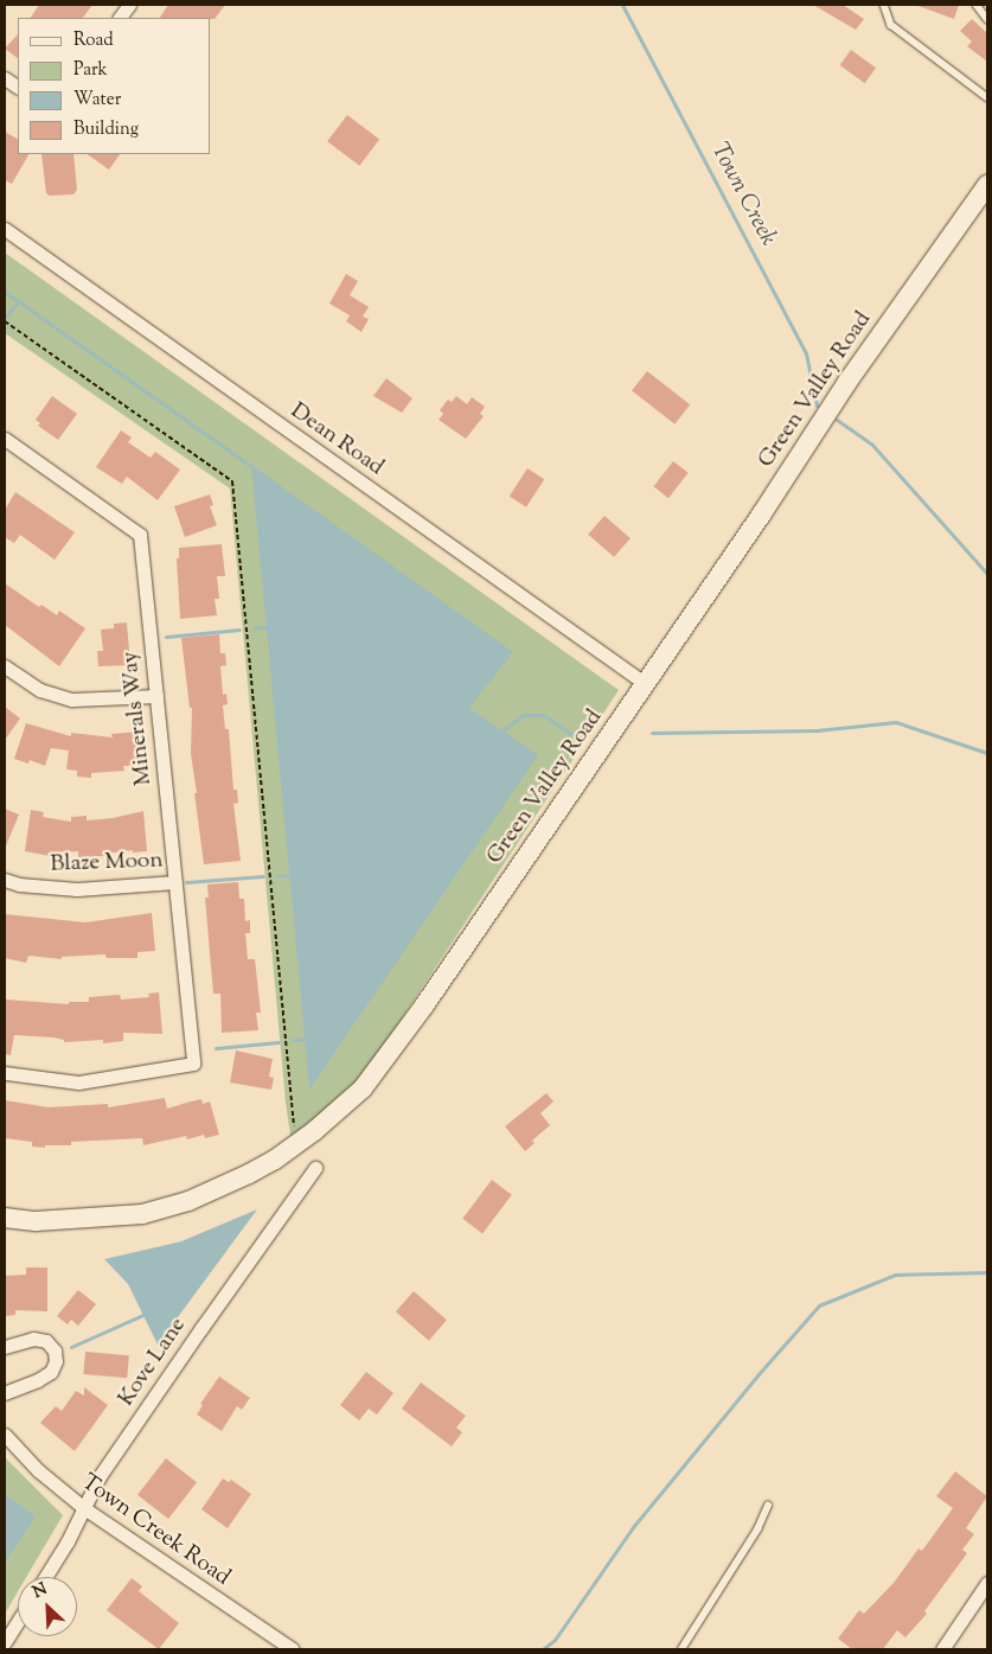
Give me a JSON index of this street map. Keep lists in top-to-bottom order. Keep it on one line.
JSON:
{"streets":{"street":["Green Valley Road","Dean Road","Minerals Way","Blaze Moon","Kove Lane","Town Creek Road"]},"crossings":[["Green Valley Road","Dean Road"],["Minerals Way","Blaze Moon"],["Kove Lane","Town Creek Road"]],"water":["Town Creek"],"legend":["Road","Park","Water","Building"],"north":"top left"}
